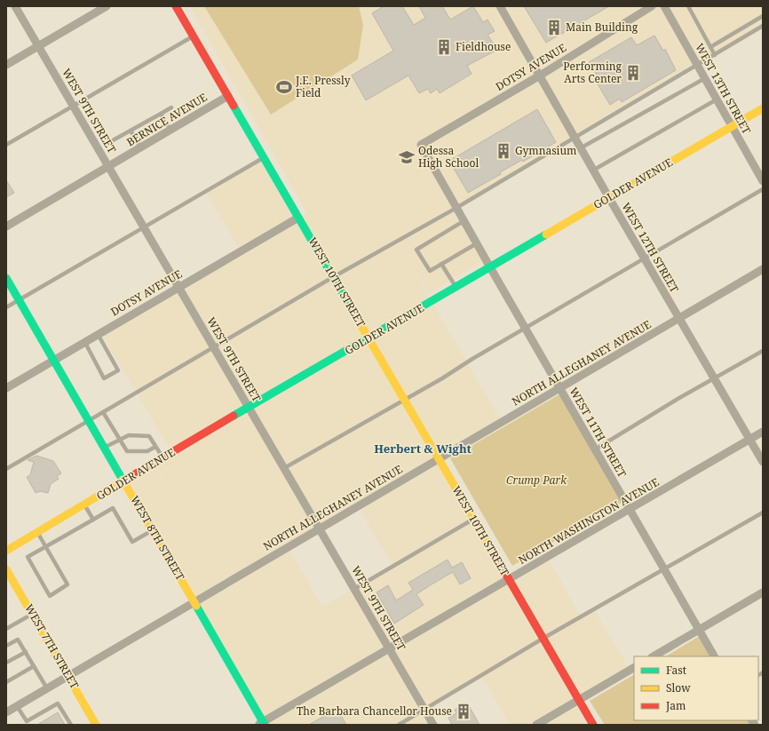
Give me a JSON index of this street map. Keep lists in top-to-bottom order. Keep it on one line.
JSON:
{"streets":{"main road":["GOLDER AVENUE","WEST 10TH STREET","WEST 8TH STREET","WEST 7TH STREET"],"street":["DOTSY AVENUE","WEST 13TH STREET","WEST 9TH STREET","BERNICE AVENUE","WEST 12TH STREET","NORTH ALLEGHANEY AVENUE","WEST 11TH STREET","NORTH WASHINGTON AVENUE"]},"crossings":[["DOTSY AVENUE","WEST 9TH STREET"],["DOTSY AVENUE","WEST 12TH STREET"],["DOTSY AVENUE","WEST 10TH STREET"],["DOTSY AVENUE","WEST 11TH STREET"],["DOTSY AVENUE","WEST 8TH STREET"],["WEST 13TH STREET","GOLDER AVENUE"],["WEST 9TH STREET","BERNICE AVENUE"],["WEST 9TH STREET","GOLDER AVENUE"],["WEST 9TH STREET","NORTH ALLEGHANEY AVENUE"],["WEST 9TH STREET","NORTH WASHINGTON AVENUE"],["BERNICE AVENUE","WEST 10TH STREET"],["GOLDER AVENUE","WEST 12TH STREET"],["GOLDER AVENUE","WEST 10TH STREET"],["GOLDER AVENUE","WEST 11TH STREET"],["GOLDER AVENUE","WEST 8TH STREET"],["WEST 12TH STREET","NORTH ALLEGHANEY AVENUE"],["WEST 12TH STREET","NORTH WASHINGTON AVENUE"],["WEST 10TH STREET","NORTH ALLEGHANEY AVENUE"],["WEST 10TH STREET","NORTH WASHINGTON AVENUE"],["NORTH ALLEGHANEY AVENUE","WEST 11TH STREET"],["NORTH ALLEGHANEY AVENUE","WEST 8TH STREET"],["NORTH ALLEGHANEY AVENUE","WEST 7TH STREET"],["WEST 11TH STREET","NORTH WASHINGTON AVENUE"],["NORTH WASHINGTON AVENUE","WEST 8TH STREET"]],"districts":["Herbert & Wight"],"parks":["Crump Park"],"places":{"building":["Main Building","Fieldhouse","Performing Arts Center","Gymnasium","The Barbara Chancellor House"],"sports":["J.E. Pressly Field"],"school or university":["Odessa High School"]},"legend":["Fast","Slow","Jam"]}
